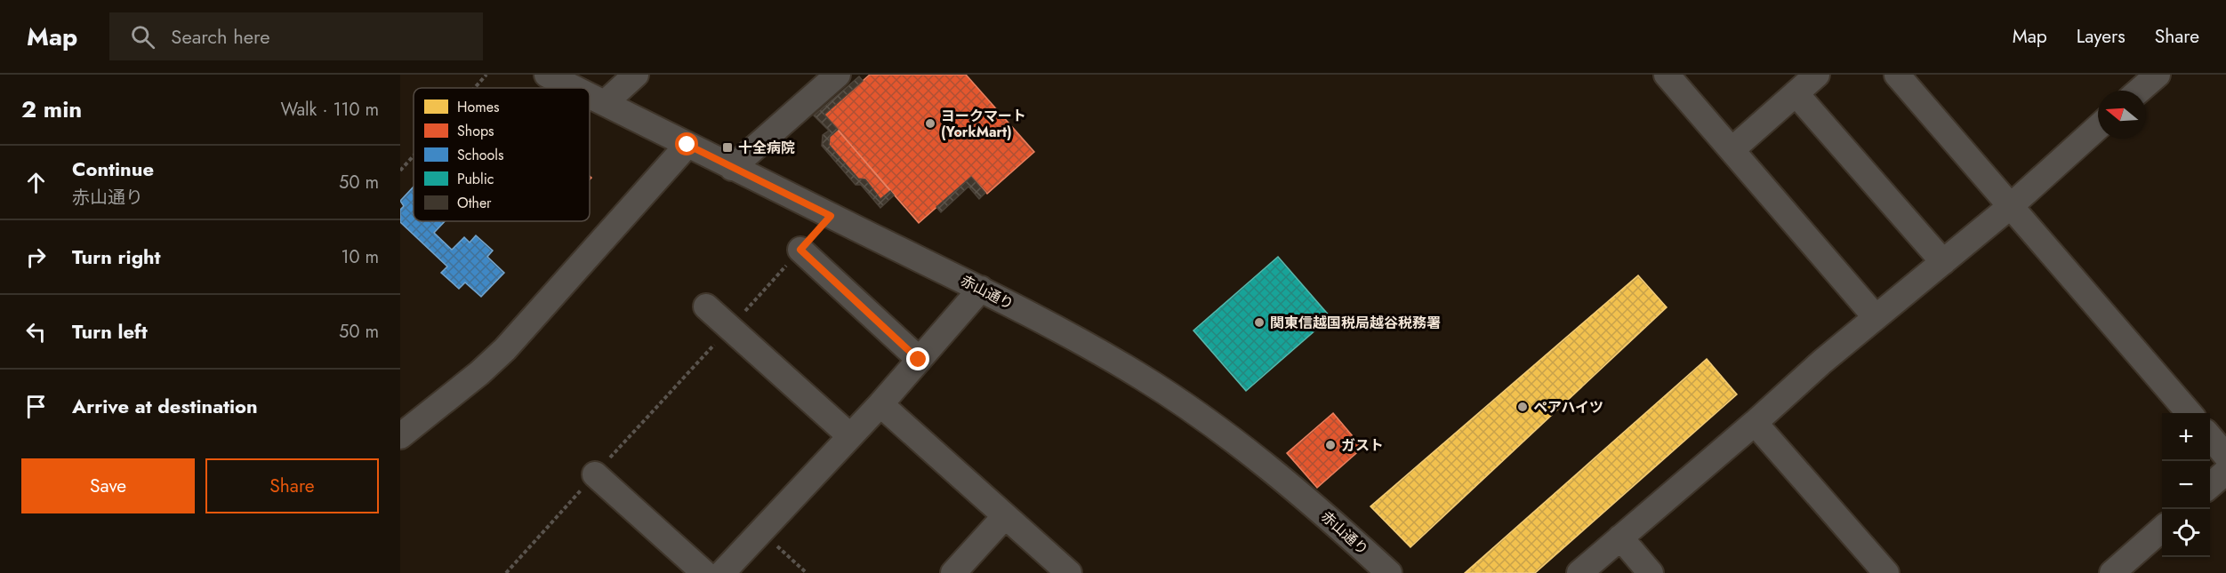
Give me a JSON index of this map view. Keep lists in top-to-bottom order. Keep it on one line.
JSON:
{"streets":{"street":["赤山通り"]},"places":{"other":["ヨークマート (YorkMart)","関東信越国税局越谷税務署","ペアハイツ","ガスト"],"transit":["十全病院"]},"legend":["Homes","Shops","Schools","Public","Other"],"north":"left","page":{"header":"Map","search":"Search here","nav":["Map","Layers","Share"],"heading":["2 min","Walk · 110 m"],"list":[["Continue","赤山通り","50 m"],["Turn right","10 m"],["Turn left","50 m"],"Arrive at destination"],"map_buttons":["+","−"],"buttons":["Save","Share"]}}
